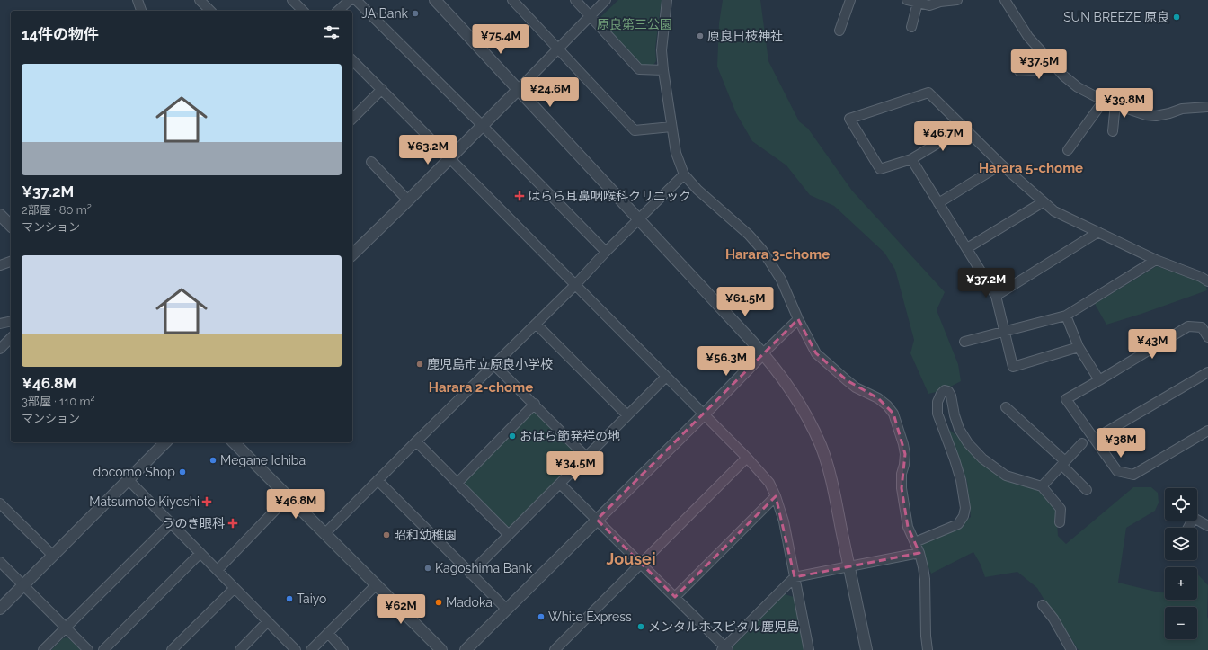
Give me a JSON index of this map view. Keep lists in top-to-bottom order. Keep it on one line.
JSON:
{"districts":["Harara 5-chome","Harara 3-chome","Harara 2-chome","Jousei"],"parks":["原良第三公園"],"places":{"other":["JA Bank","SUN BREEZE 原良","原良日枝神社","鹿児島市立原良小学校","おはら節発祥の地","Megane Ichiba","docomo Shop","昭和幼稚園","Kagoshima Bank","Taiyo","Madoka","White Express","メンタルホスピタル鹿児島"],"health":["はらら耳鼻咽喉科クリニック","Matsumoto Kiyoshi","うのき眼科"]},"page":{"heading":"14件の物件","price":["¥75.4M","¥37.5M","¥24.6M","¥39.8M","¥46.7M","¥63.2M","¥37.2M","¥61.5M","¥43M","¥56.3M","¥38M","¥34.5M","¥46.8M","¥62M"],"list":[{"name":"¥37.2M","note":"2部屋 · 80 m² · マンション"},{"name":"¥46.8M","note":"3部屋 · 110 m² · マンション"}],"map_buttons":["+","−"]}}
